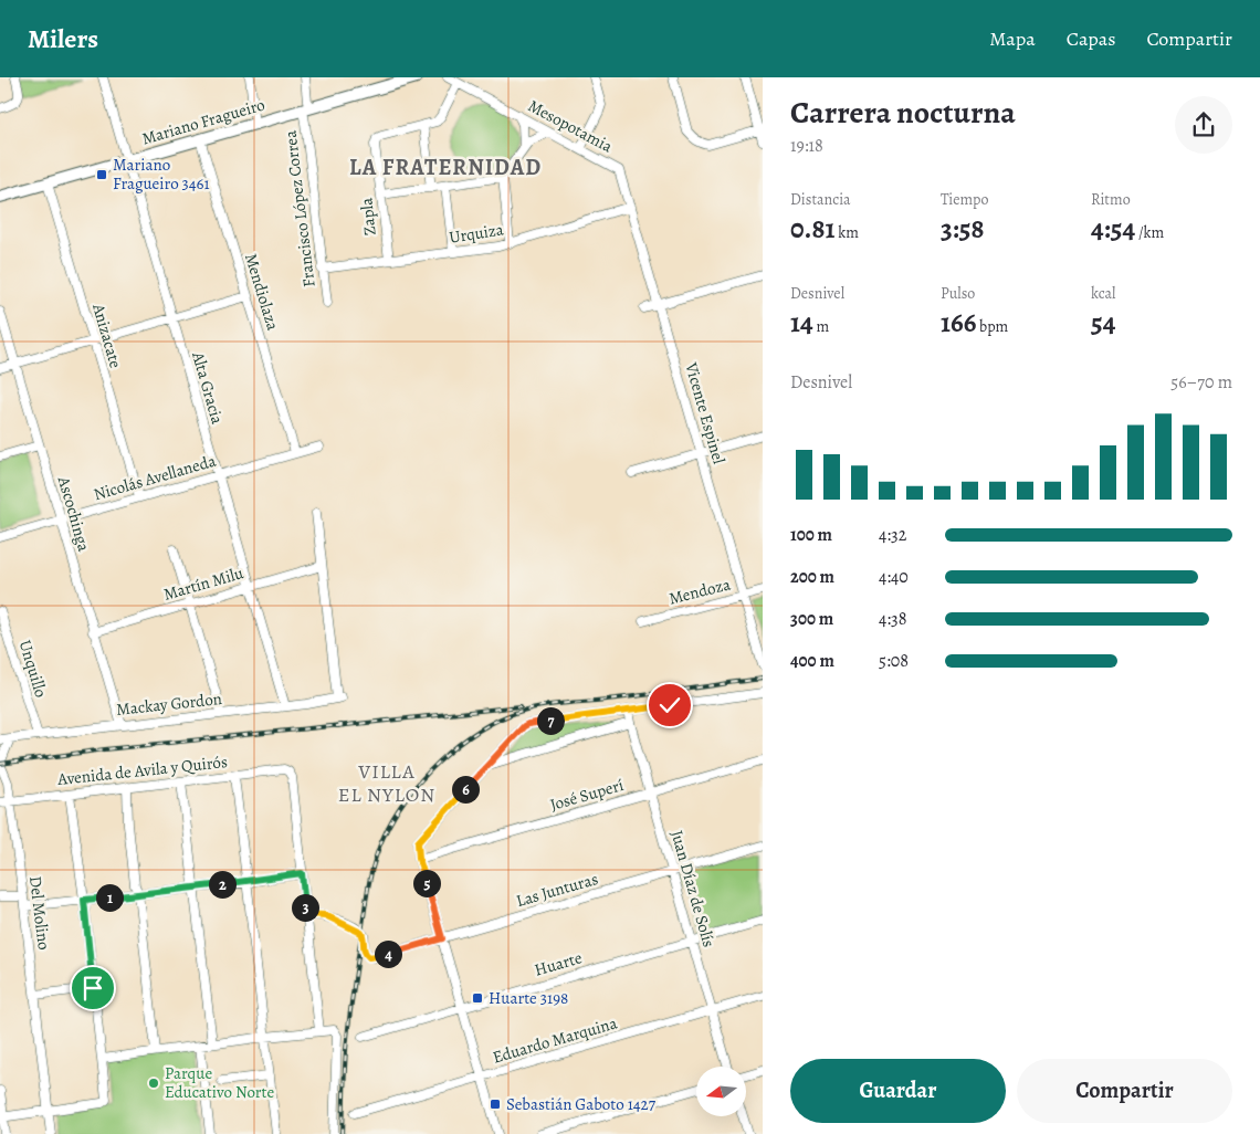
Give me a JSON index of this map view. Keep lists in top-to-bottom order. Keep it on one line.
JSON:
{"streets":{"main road":["Mariano Fragueiro"],"street":["Mesopotamia","Francisco López Correa","Zapla","Urquiza","Mendiolaza","Anizacate","Alta Gracia","Vicente Espinel","Nicolás Avellaneda","Ascochinga","Martín Milu","Mendoza","Unquillo","Mackay Gordon","Avenida de Avila y Quirós","José Superí","Juan Díaz de Solís","Las Junturas","Del Molino","Huarte","Eduardo Marquina"]},"crossings":[["Mariano Fragueiro","Francisco López Correa"],["Mariano Fragueiro","Mendiolaza"],["Mariano Fragueiro","Anizacate"],["Mariano Fragueiro","Alta Gracia"],["Mesopotamia","Vicente Espinel"],["Francisco López Correa","Urquiza"],["Zapla","Urquiza"],["Urquiza","Vicente Espinel"],["Mendiolaza","Nicolás Avellaneda"],["Anizacate","Nicolás Avellaneda"],["Alta Gracia","Nicolás Avellaneda"],["Alta Gracia","Martín Milu"],["Alta Gracia","Mackay Gordon"],["Vicente Espinel","Mendoza"],["Nicolás Avellaneda","Ascochinga"],["Ascochinga","Martín Milu"],["Ascochinga","Mackay Gordon"],["Martín Milu","Mackay Gordon"],["Unquillo","Mackay Gordon"],["Mackay Gordon","Del Molino"],["Avenida de Avila y Quirós","Del Molino"],["José Superí","Juan Díaz de Solís"],["Juan Díaz de Solís","Las Junturas"],["Juan Díaz de Solís","Huarte"],["Juan Díaz de Solís","Eduardo Marquina"]],"districts":["LA FRATERNIDAD","VILLA EL NYLON"],"places":{"transit":["Mariano Fragueiro 3461","Huarte 3198","Sebastián Gaboto 1427"],"other":["Parque Educativo Norte"]},"north":"left","page":{"header":"Milers","nav":["Mapa","Capas","Compartir"],"heading":["Carrera nocturna","19:18"],"stats":[["Distancia","0.81 km"],["Tiempo","3:58"],["Ritmo","4:54 /km"],["Desnivel","14 m"],["Pulso","166 bpm"],["kcal","54"]],"chart":["Desnivel","56–70 m"],"list":[{"name":"100 m","note":"4:32"},{"name":"200 m","note":"4:40"},{"name":"300 m","note":"4:38"},{"name":"400 m","note":"5:08"}],"pins":["7","6","5","2","1","3","4"],"buttons":["Guardar","Compartir"]}}
